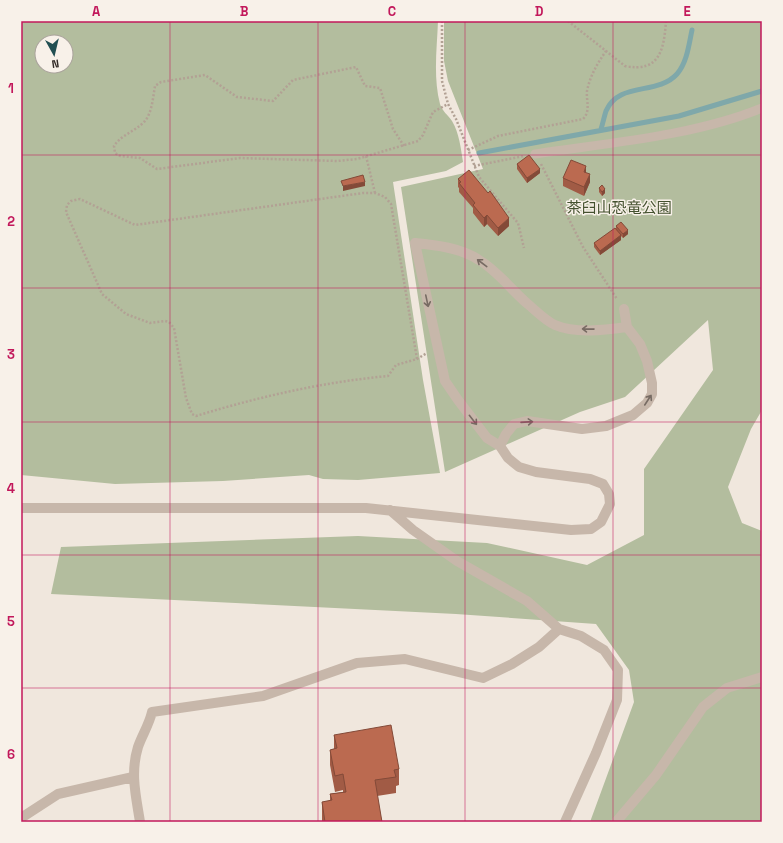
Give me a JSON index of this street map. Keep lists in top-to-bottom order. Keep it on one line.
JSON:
{"parks":["茶臼山恐竜公園"],"north":"bottom","grid":{"columns":["A","B","C","D","E"],"rows":["1","2","3","4","5","6"]}}
